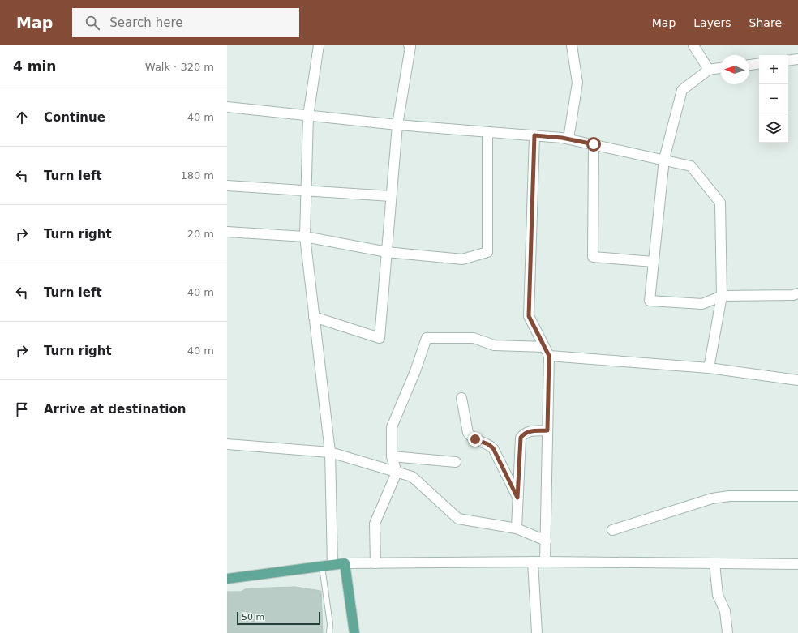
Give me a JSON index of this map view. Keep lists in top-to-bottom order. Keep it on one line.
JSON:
{"scale_bar":"50 m","north":"left","page":{"header":"Map","search":"Search here","nav":["Map","Layers","Share"],"heading":["4 min","Walk · 320 m"],"map_buttons":["+","−"],"list":[["Continue","40 m"],["Turn left","180 m"],["Turn right","20 m"],["Turn left","40 m"],["Turn right","40 m"],"Arrive at destination"],"scale":"50 m"}}
